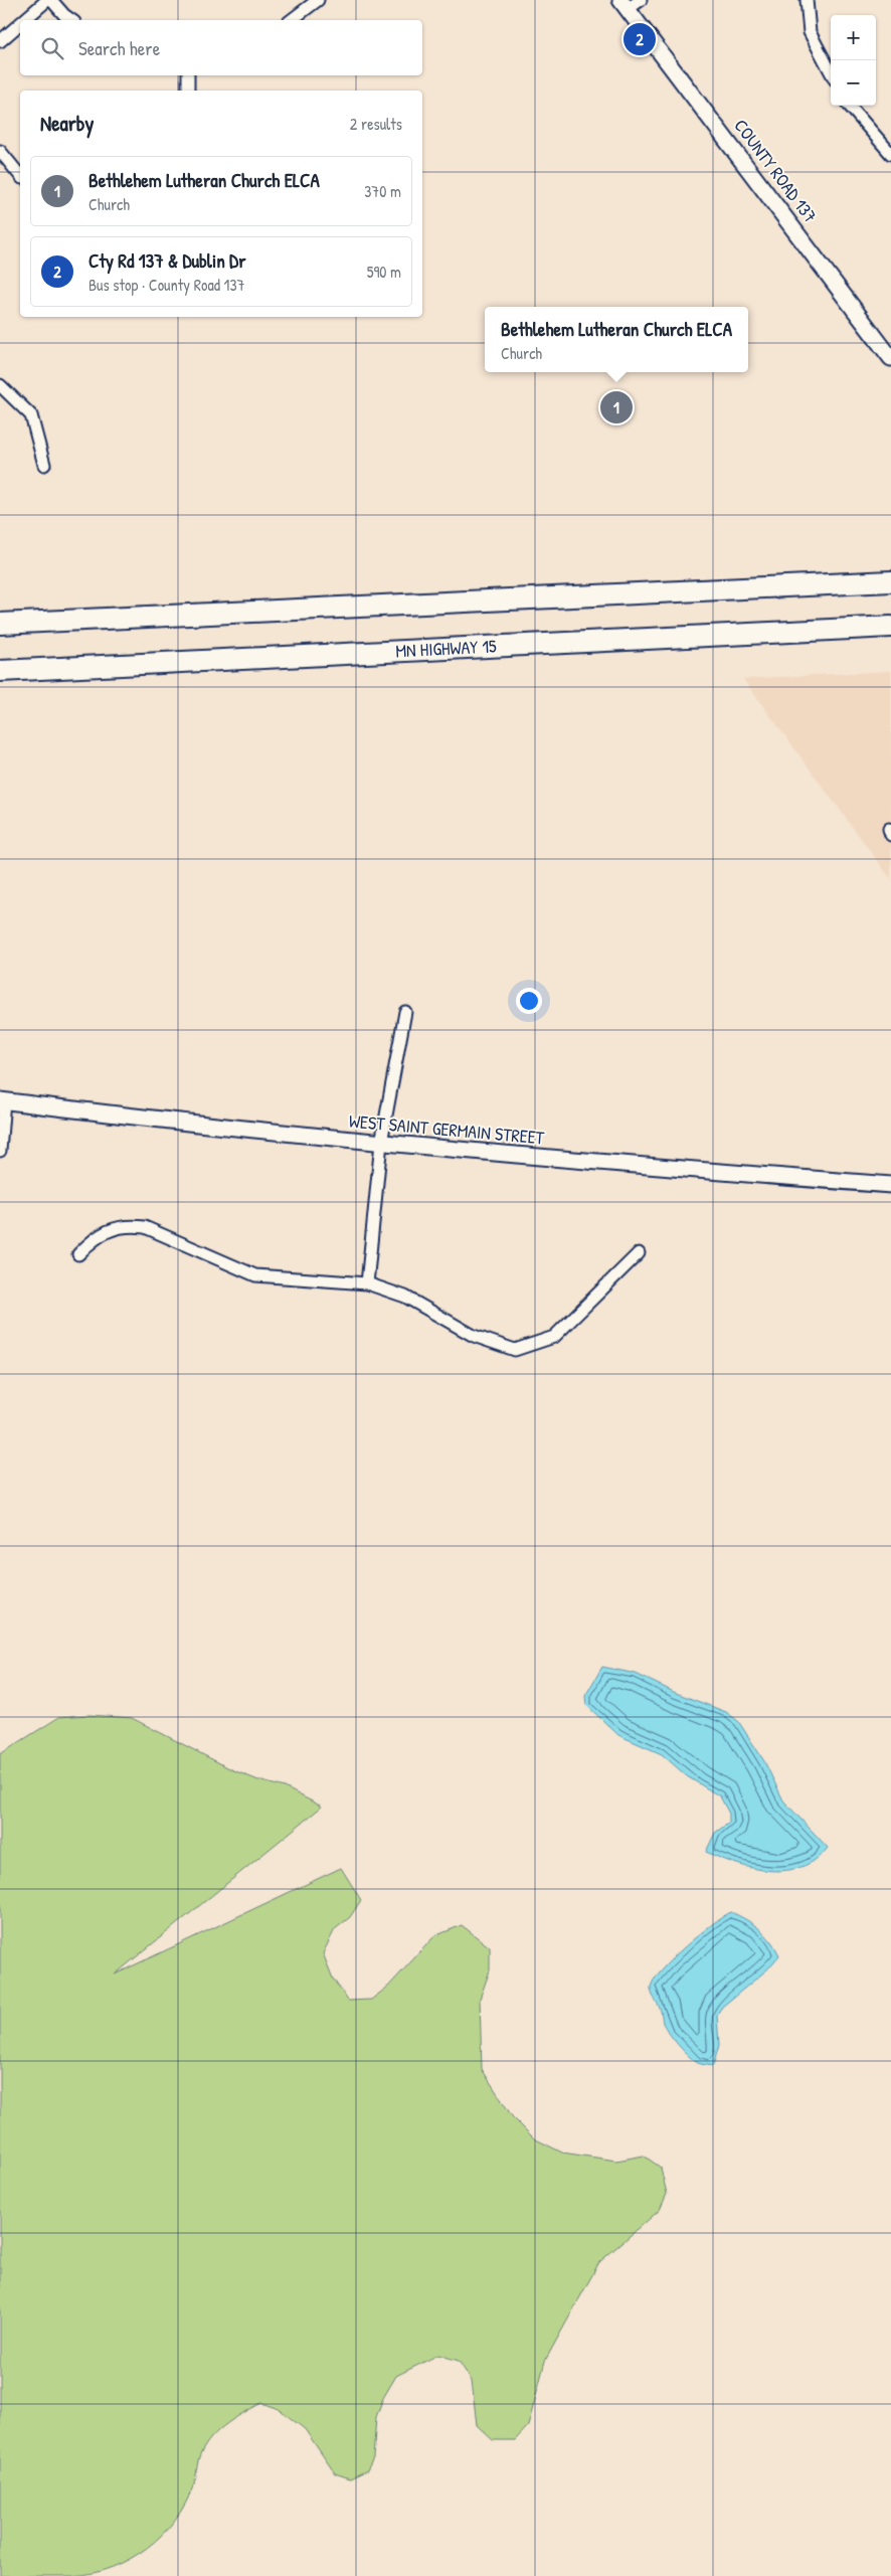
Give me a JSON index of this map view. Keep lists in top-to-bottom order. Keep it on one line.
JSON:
{"streets":{"highway":["MN HIGHWAY 15"],"street":["COUNTY ROAD 137","WEST SAINT GERMAIN STREET"]},"page":{"map_buttons":["+","−"],"search":"Search here","pins":["2","1"],"heading":["Nearby","2 results"],"list":[{"mark":"1","name":"Bethlehem Lutheran Church ELCA","note":"Church","value":"370 m"},{"mark":"2","name":"Cty Rd 137 & Dublin Dr","note":"Bus stop · County Road 137","value":"590 m"}],"popup":["Bethlehem Lutheran Church ELCA","Church"]}}
